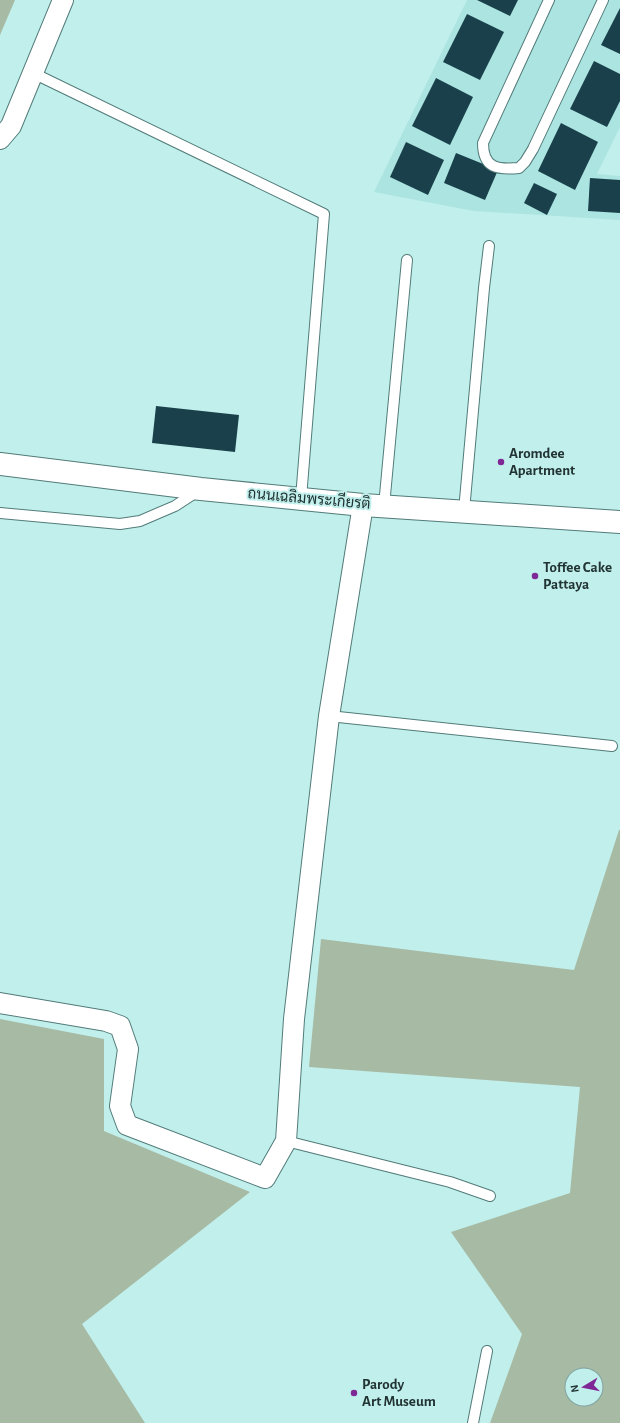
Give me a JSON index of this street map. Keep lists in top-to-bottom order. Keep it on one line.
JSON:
{"streets":{"street":["ถนนเฉลิมพระเกียรติ"]},"places":["Aromdee Apartment","Toffee Cake Pattaya","Parody Art Museum"],"north":"left"}
